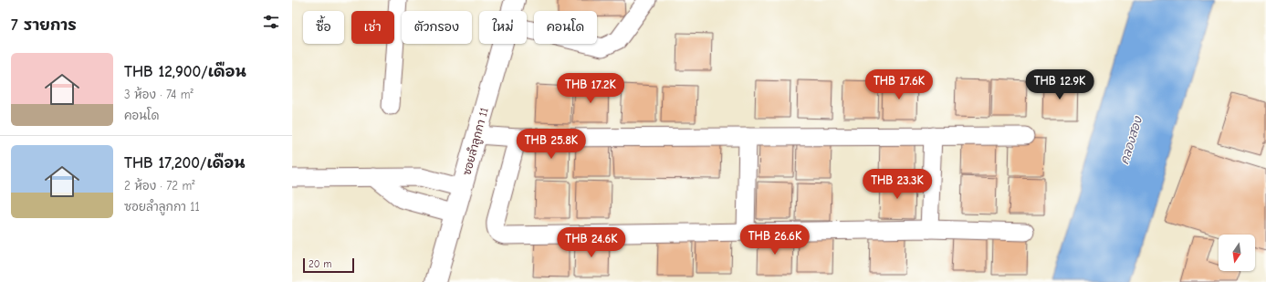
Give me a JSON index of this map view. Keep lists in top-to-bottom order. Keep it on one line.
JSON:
{"streets":{"street":["ซอยลำลูกกา 11"]},"water":["คลองสอง"],"scale_bar":"20 m","north":"bottom","page":{"heading":"7 รายการ","chip":["ซื้อ","เช่า","ตัวกรอง","ใหม่","คอนโด"],"list":[{"name":"THB 12,900/เดือน","note":"3 ห้อง · 74 m² · คอนโด"},{"name":"THB 17,200/เดือน","note":"2 ห้อง · 72 m² · ซอยลำลูกกา 11"}],"price":["THB 17.6K","THB 12.9K","THB 17.2K","THB 25.8K","THB 23.3K","THB 26.6K","THB 24.6K"],"scale":"20 m"}}
